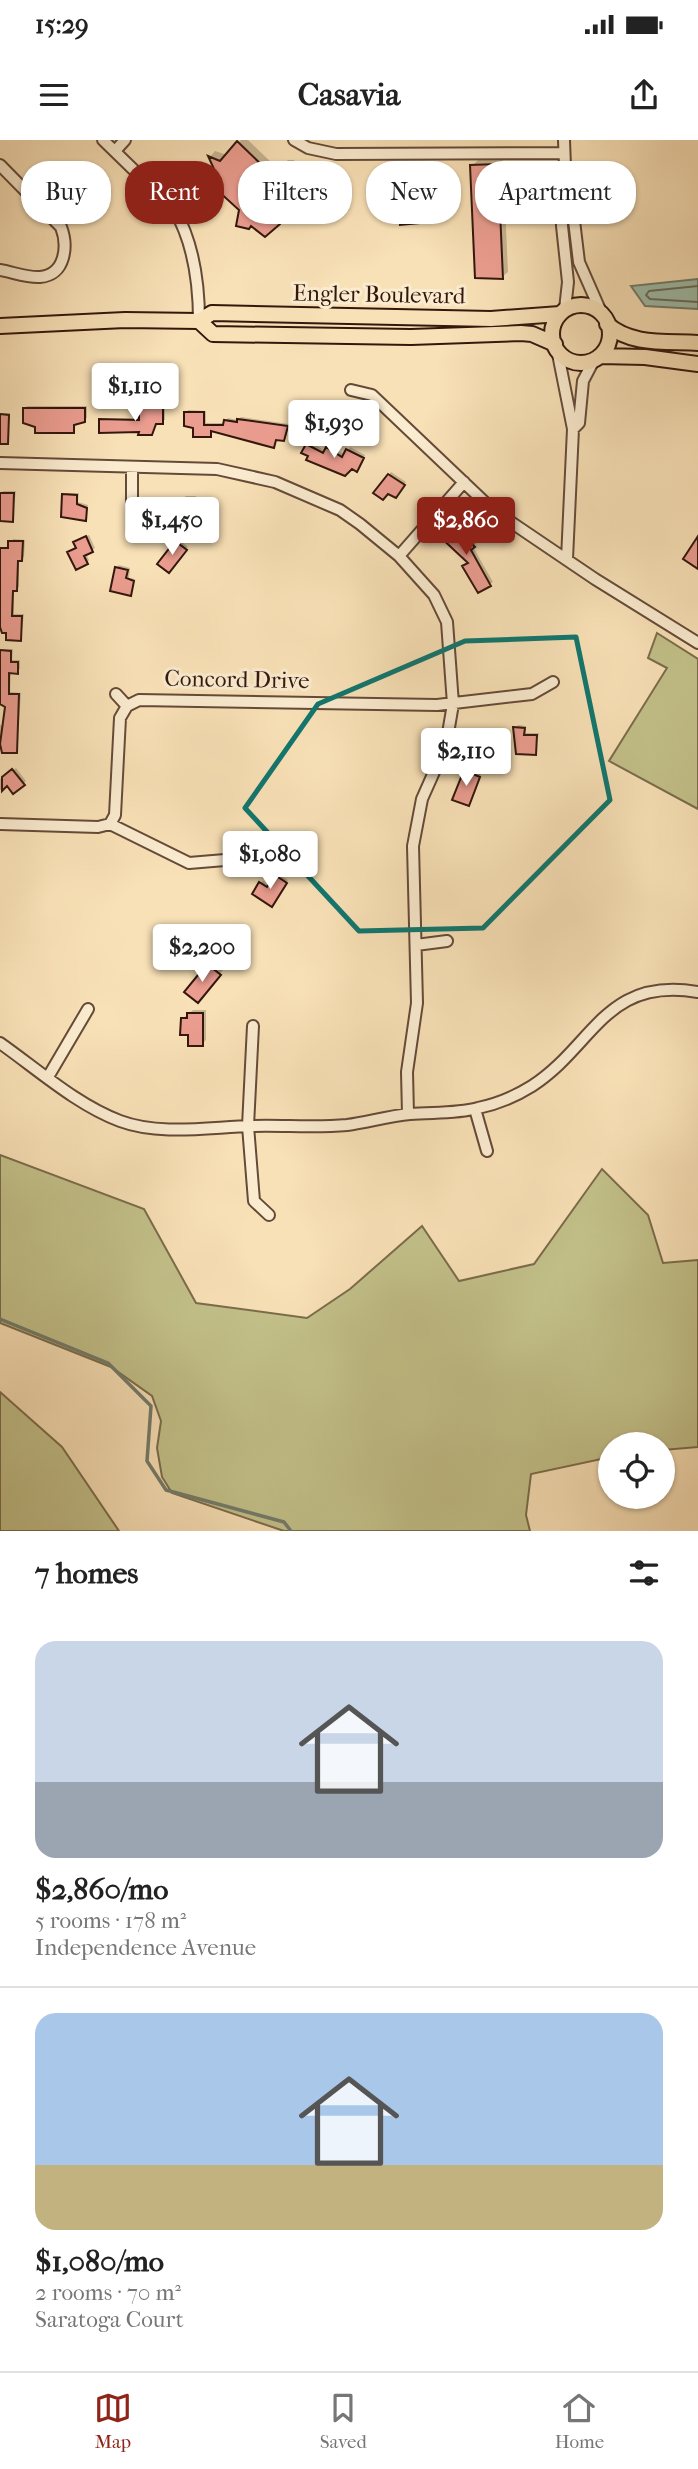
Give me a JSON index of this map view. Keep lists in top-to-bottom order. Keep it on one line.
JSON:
{"streets":{"main road":["Engler Boulevard"],"street":["Concord Drive"]},"page":{"status":"15:29","header":"Casavia","chip":["Buy","Rent","Filters","New","Apartment"],"price":["$1,110","$1,930","$1,450","$2,860","$2,110","$1,080","$2,200"],"heading":"7 homes","list":[{"name":"$2,860/mo","note":"5 rooms · 178 m² · Independence Avenue"},{"name":"$1,080/mo","note":"2 rooms · 70 m² · Saratoga Court"}],"tabs":["Map","Saved","Home"]}}
